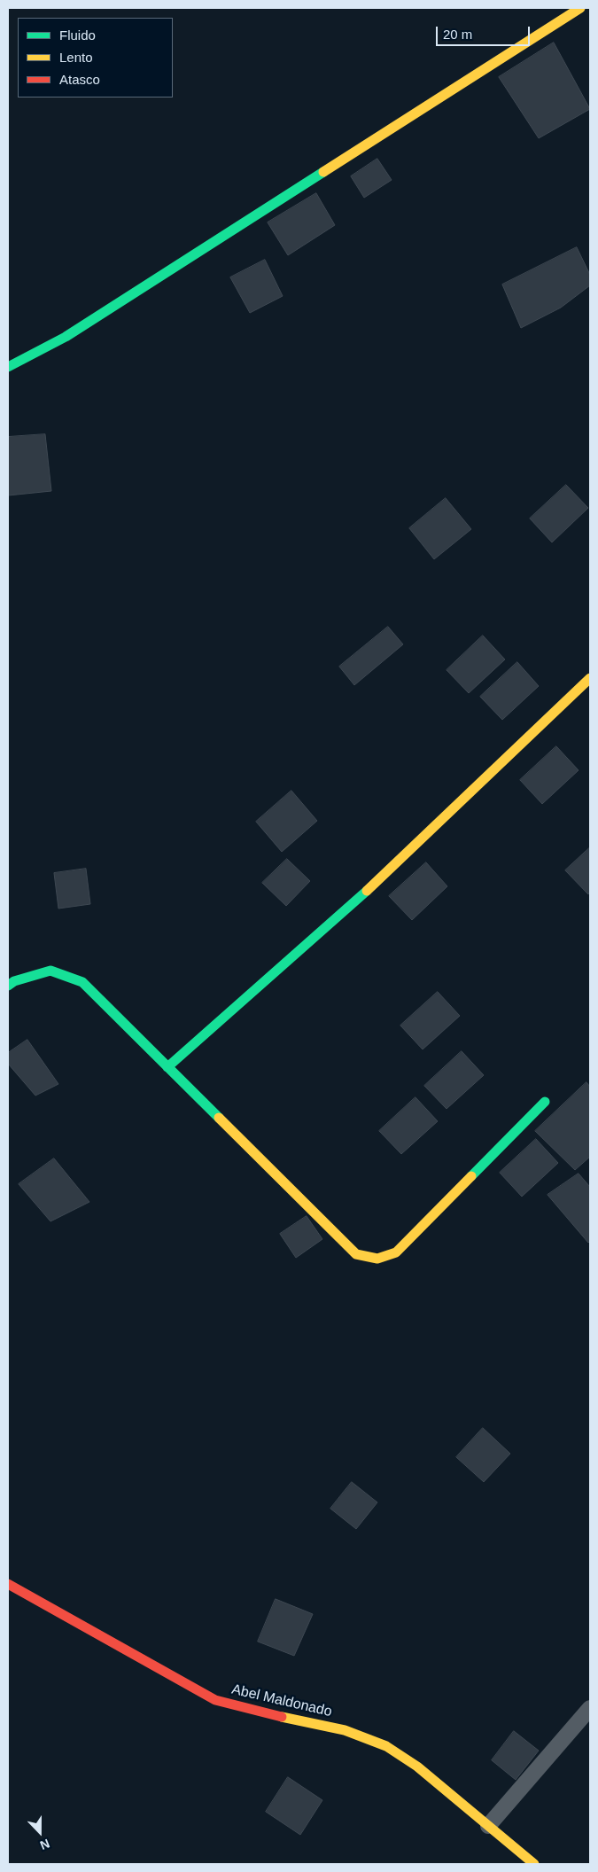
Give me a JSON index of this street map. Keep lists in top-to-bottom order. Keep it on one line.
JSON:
{"streets":{"street":["Abel Maldonado"]},"legend":["Fluido","Lento","Atasco"],"scale_bar":"20 m","north":"bottom"}
